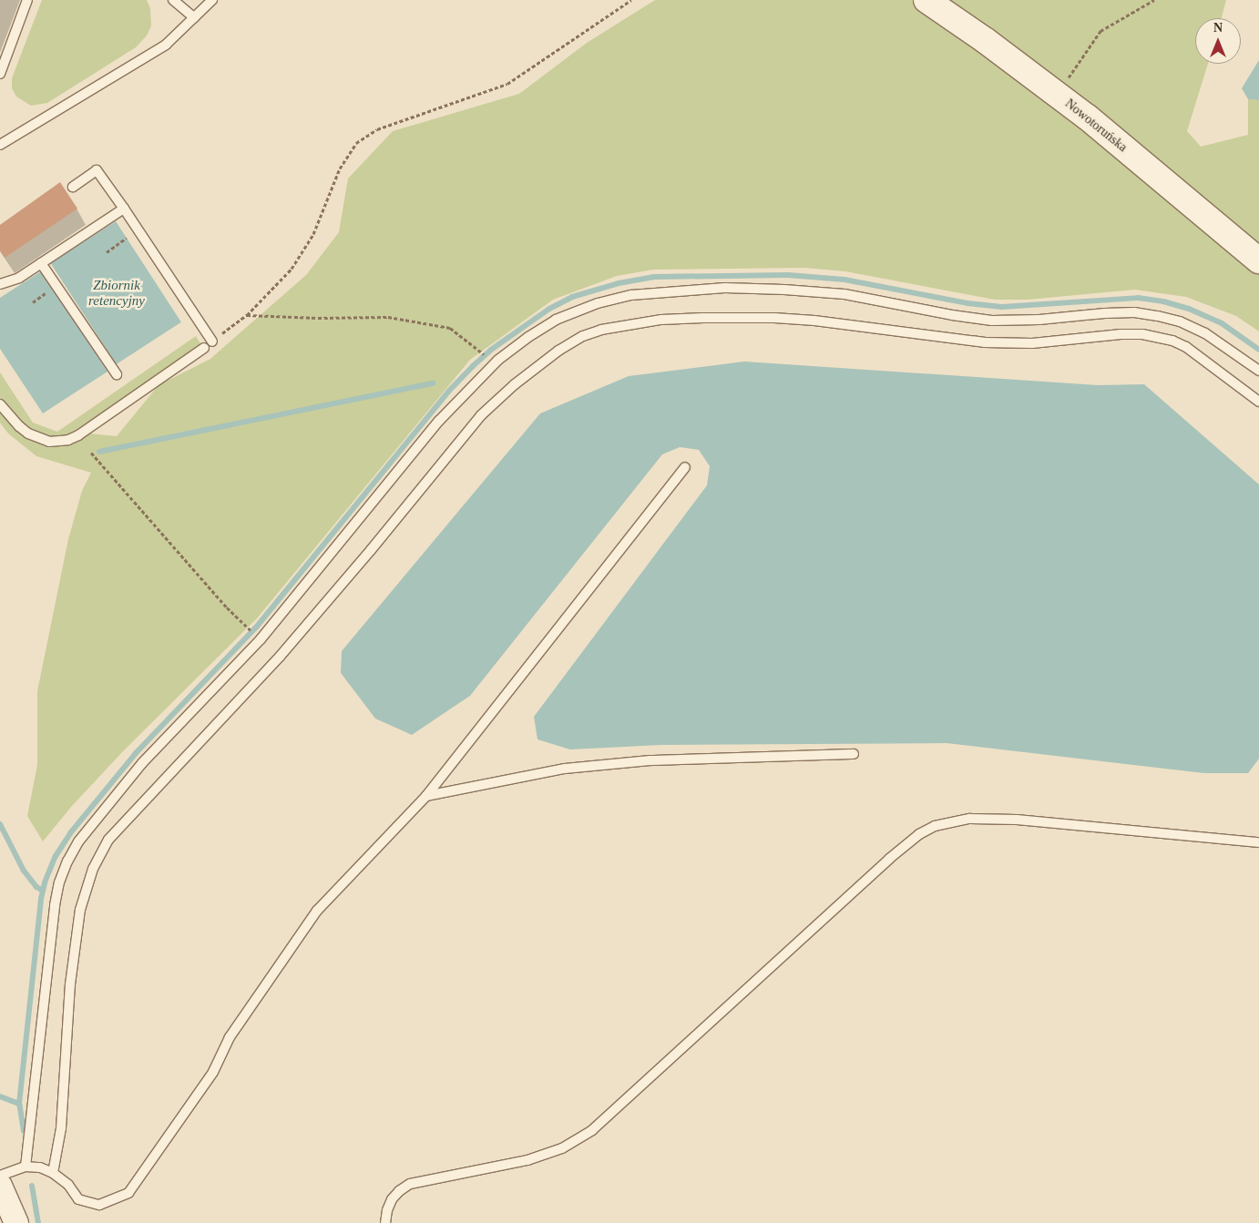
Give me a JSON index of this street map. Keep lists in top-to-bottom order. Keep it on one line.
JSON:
{"streets":{"main road":["Nowotoruńska"]},"water":["Zbiornik retencyjny"],"north":"top"}
